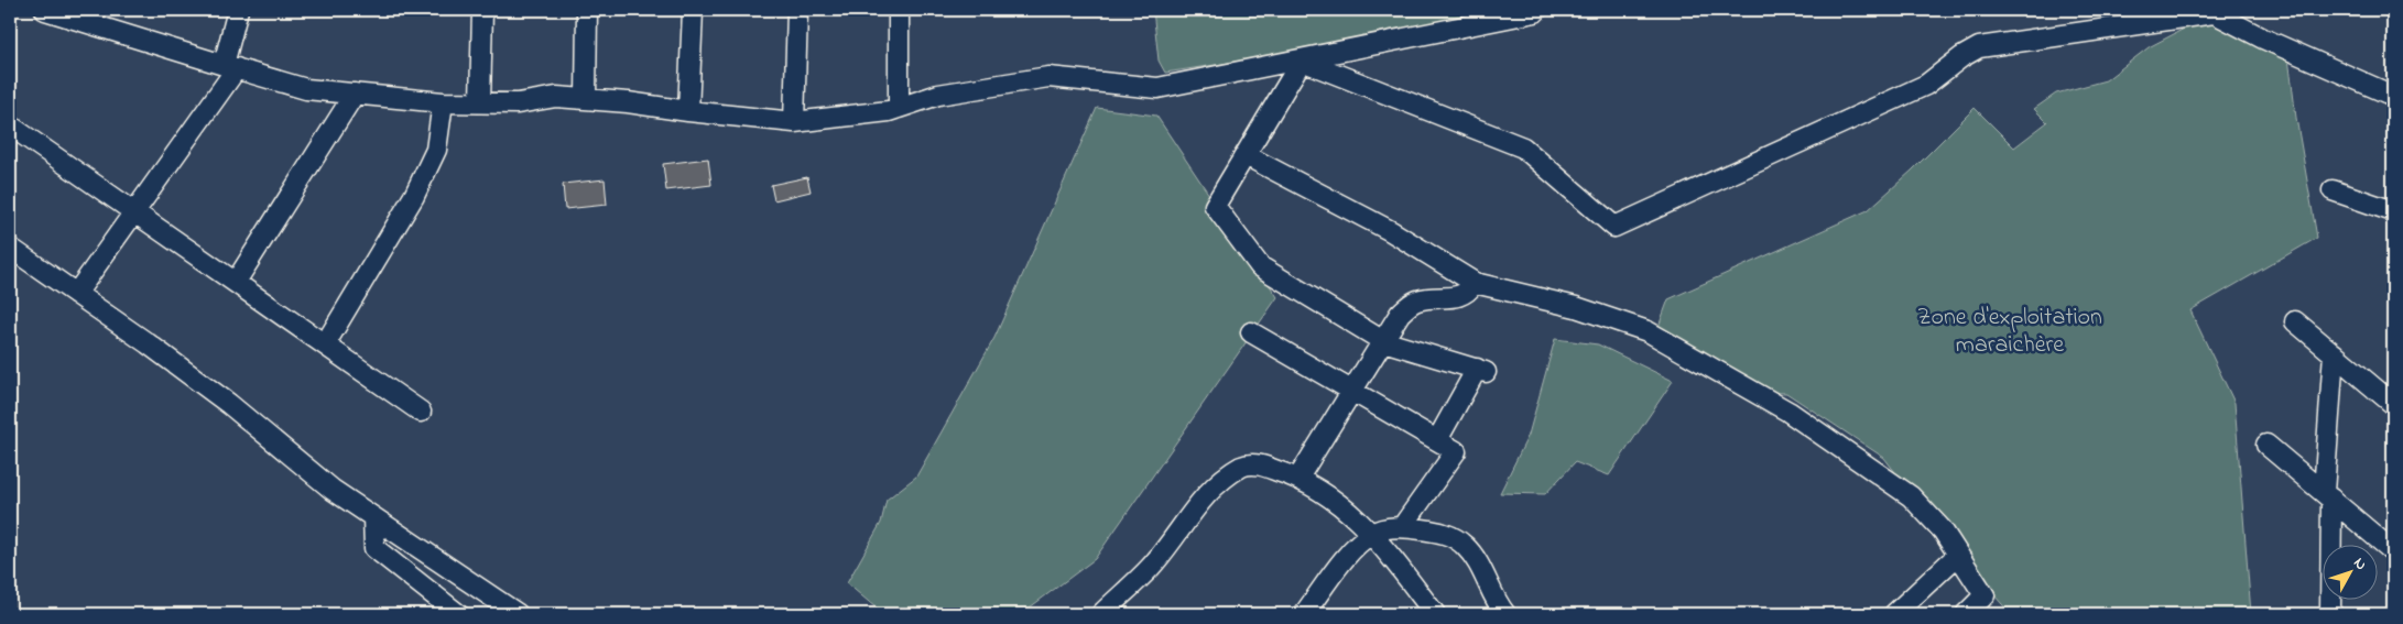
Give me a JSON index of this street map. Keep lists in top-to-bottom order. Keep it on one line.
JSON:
{"parks":["Zone d'exploitation maraichère"],"north":"top right"}
